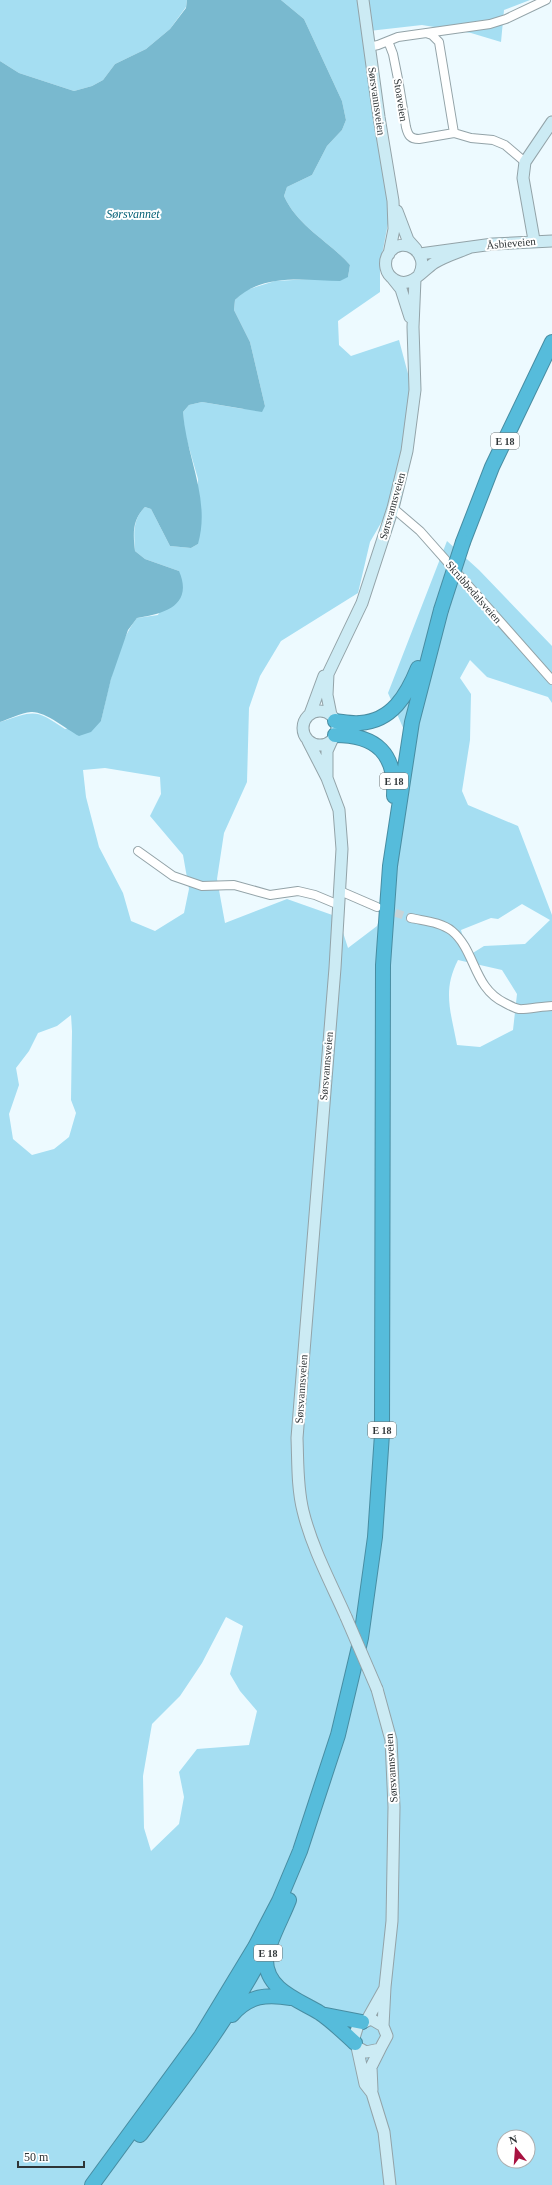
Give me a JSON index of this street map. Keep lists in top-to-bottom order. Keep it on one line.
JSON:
{"streets":{"highway":["E 18"],"main road":["Sørsvannsveien","Åsbieveien"],"street":["Stoaveien","Skrubbedalsveien"]},"crossings":[["Sørsvannsveien","Åsbieveien"],["Sørsvannsveien","E 18"],["Sørsvannsveien","Skrubbedalsveien"]],"water":["Sørsvannet"],"scale_bar":"50 m","north":"top"}
